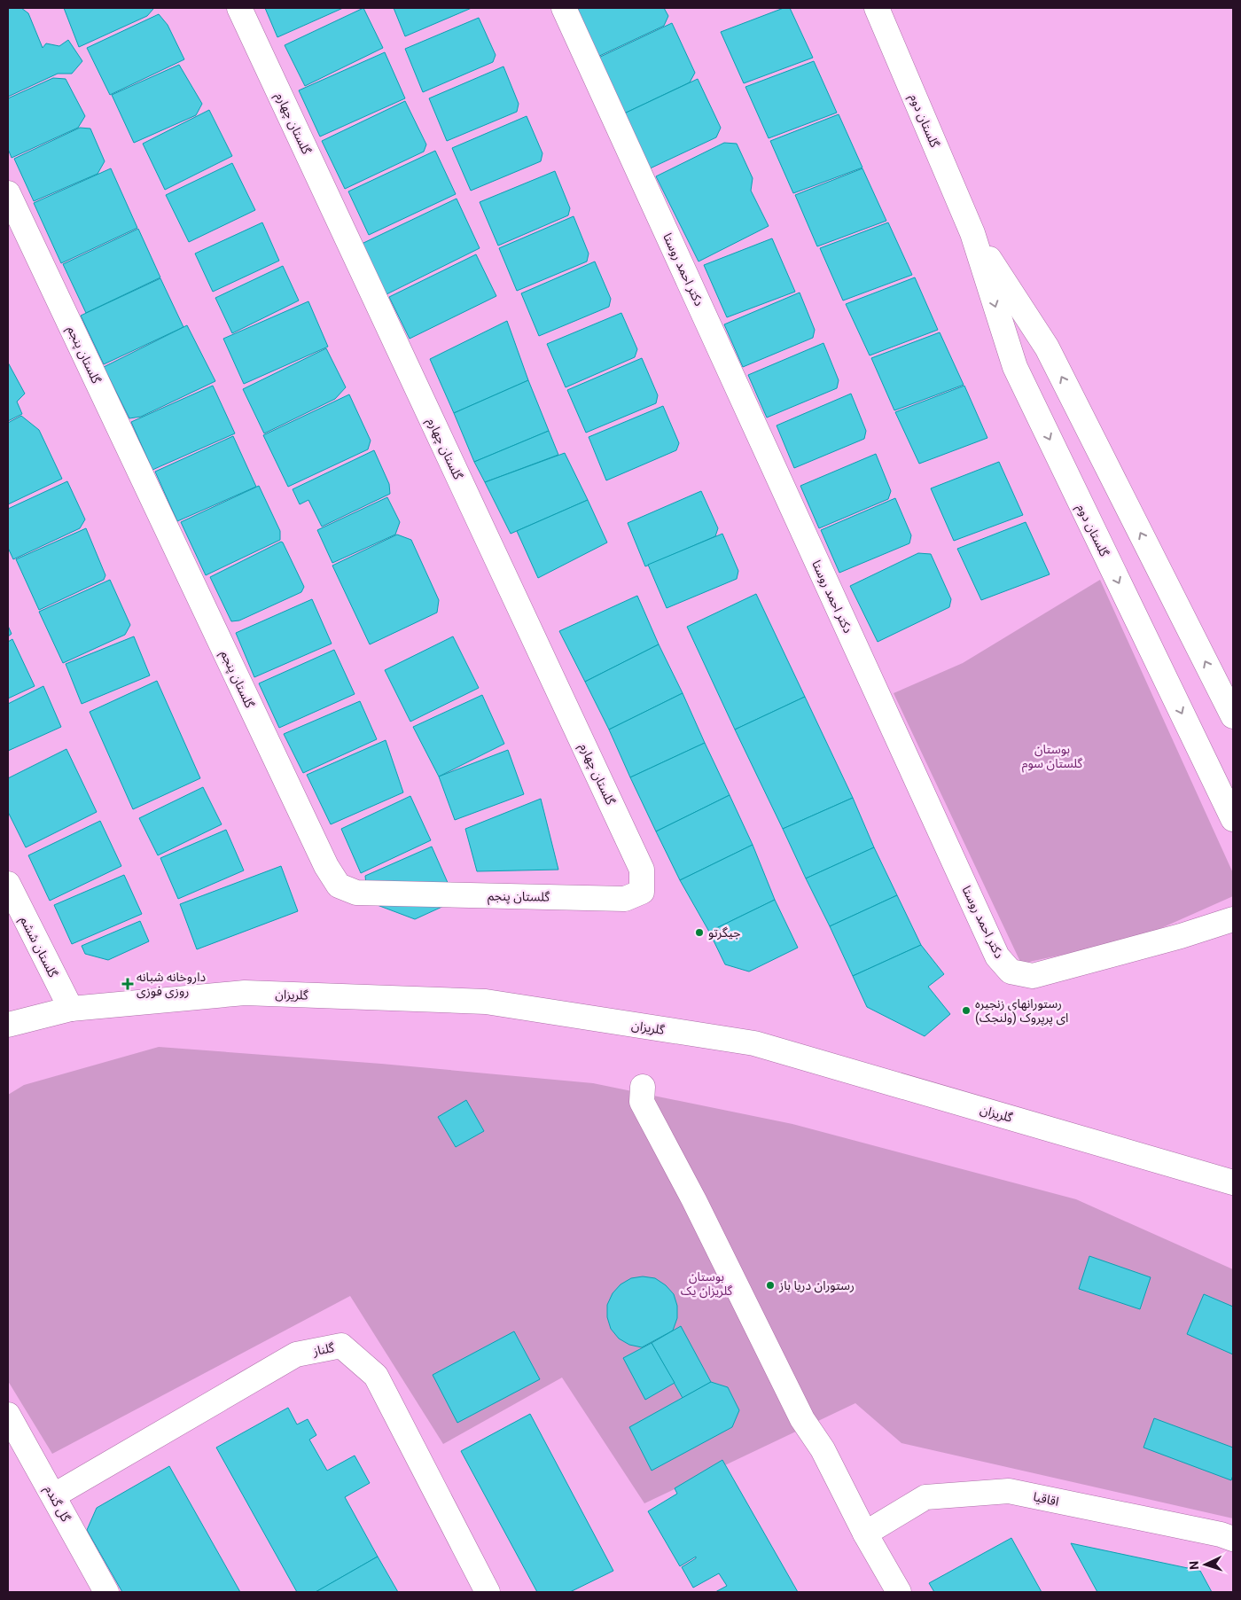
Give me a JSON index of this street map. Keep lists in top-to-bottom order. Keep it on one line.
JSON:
{"streets":{"street":["گلستان دوم","گلستان چهارم","دکتر احمد روستا","گلستان پنجم","گلستان ششم","گلریزان","گلناز","اقاقیا","گل گندم"]},"crossings":[["گلستان چهارم","گلستان پنجم"],["گلستان ششم","گلریزان"],["گلناز","گل گندم"]],"parks":["بوستان گلستان سوم","بوستان گلریزان یک"],"places":{"other":["جیگرتو","رستورانهای زنجیره ای پرپروک (ولنجک)","رستوران دریا باز"],"health":["داروخانه شبانه روزی فوزی"]},"north":"left"}
